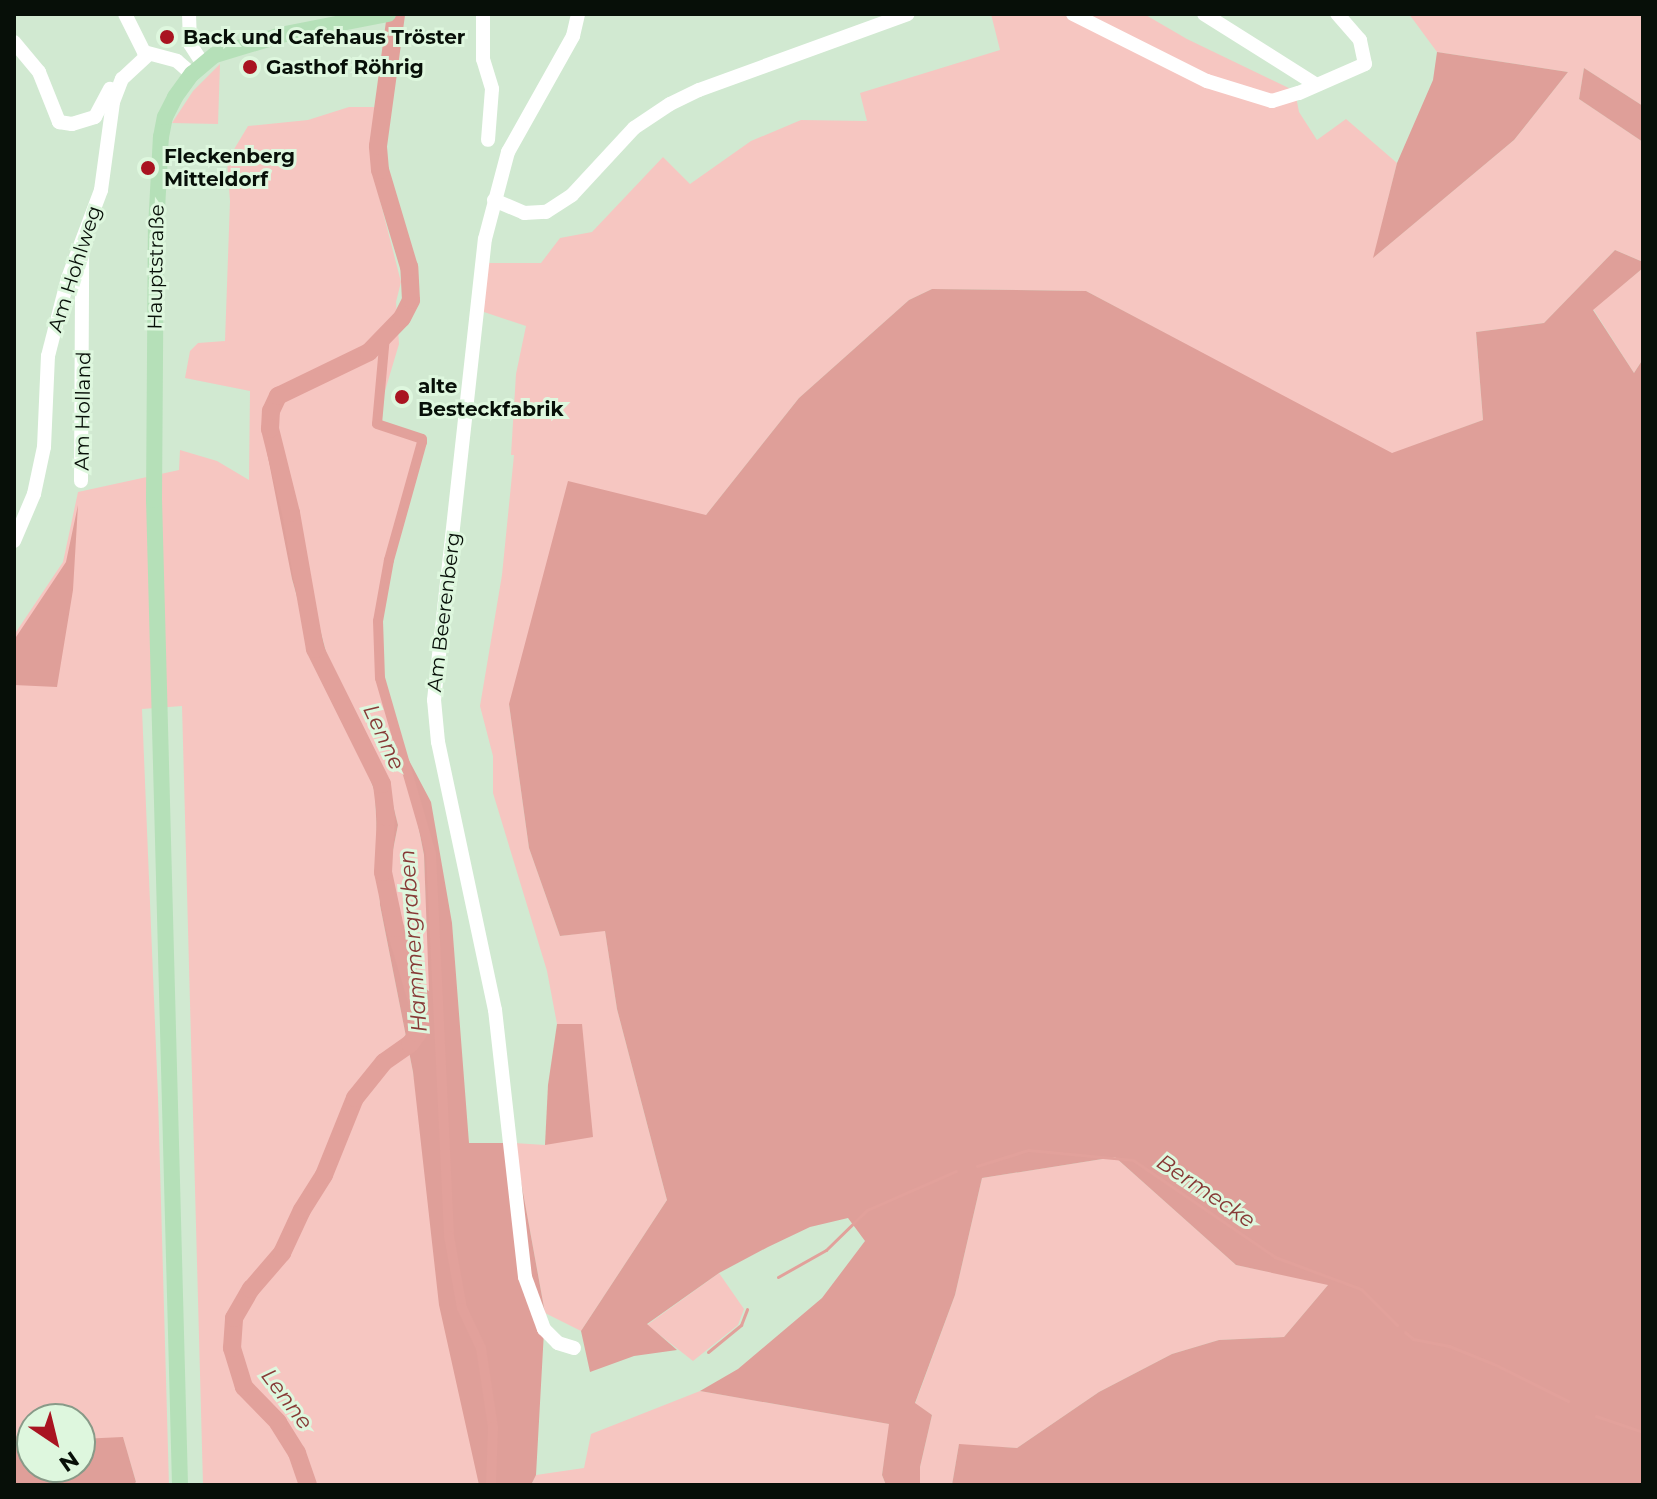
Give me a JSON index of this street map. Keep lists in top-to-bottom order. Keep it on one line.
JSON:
{"streets":{"main road":["Hauptstraße"],"street":["Am Hohlweg","Am Holland","Am Beerenberg"]},"crossings":[["Am Hohlweg","Am Holland"]],"water":["Lenne","Hammergraben","Bermecke"],"places":["Back und Cafehaus Tröster","Gasthof Röhrig","Fleckenberg Mitteldorf","alte Besteckfabrik"],"north":"bottom right"}
